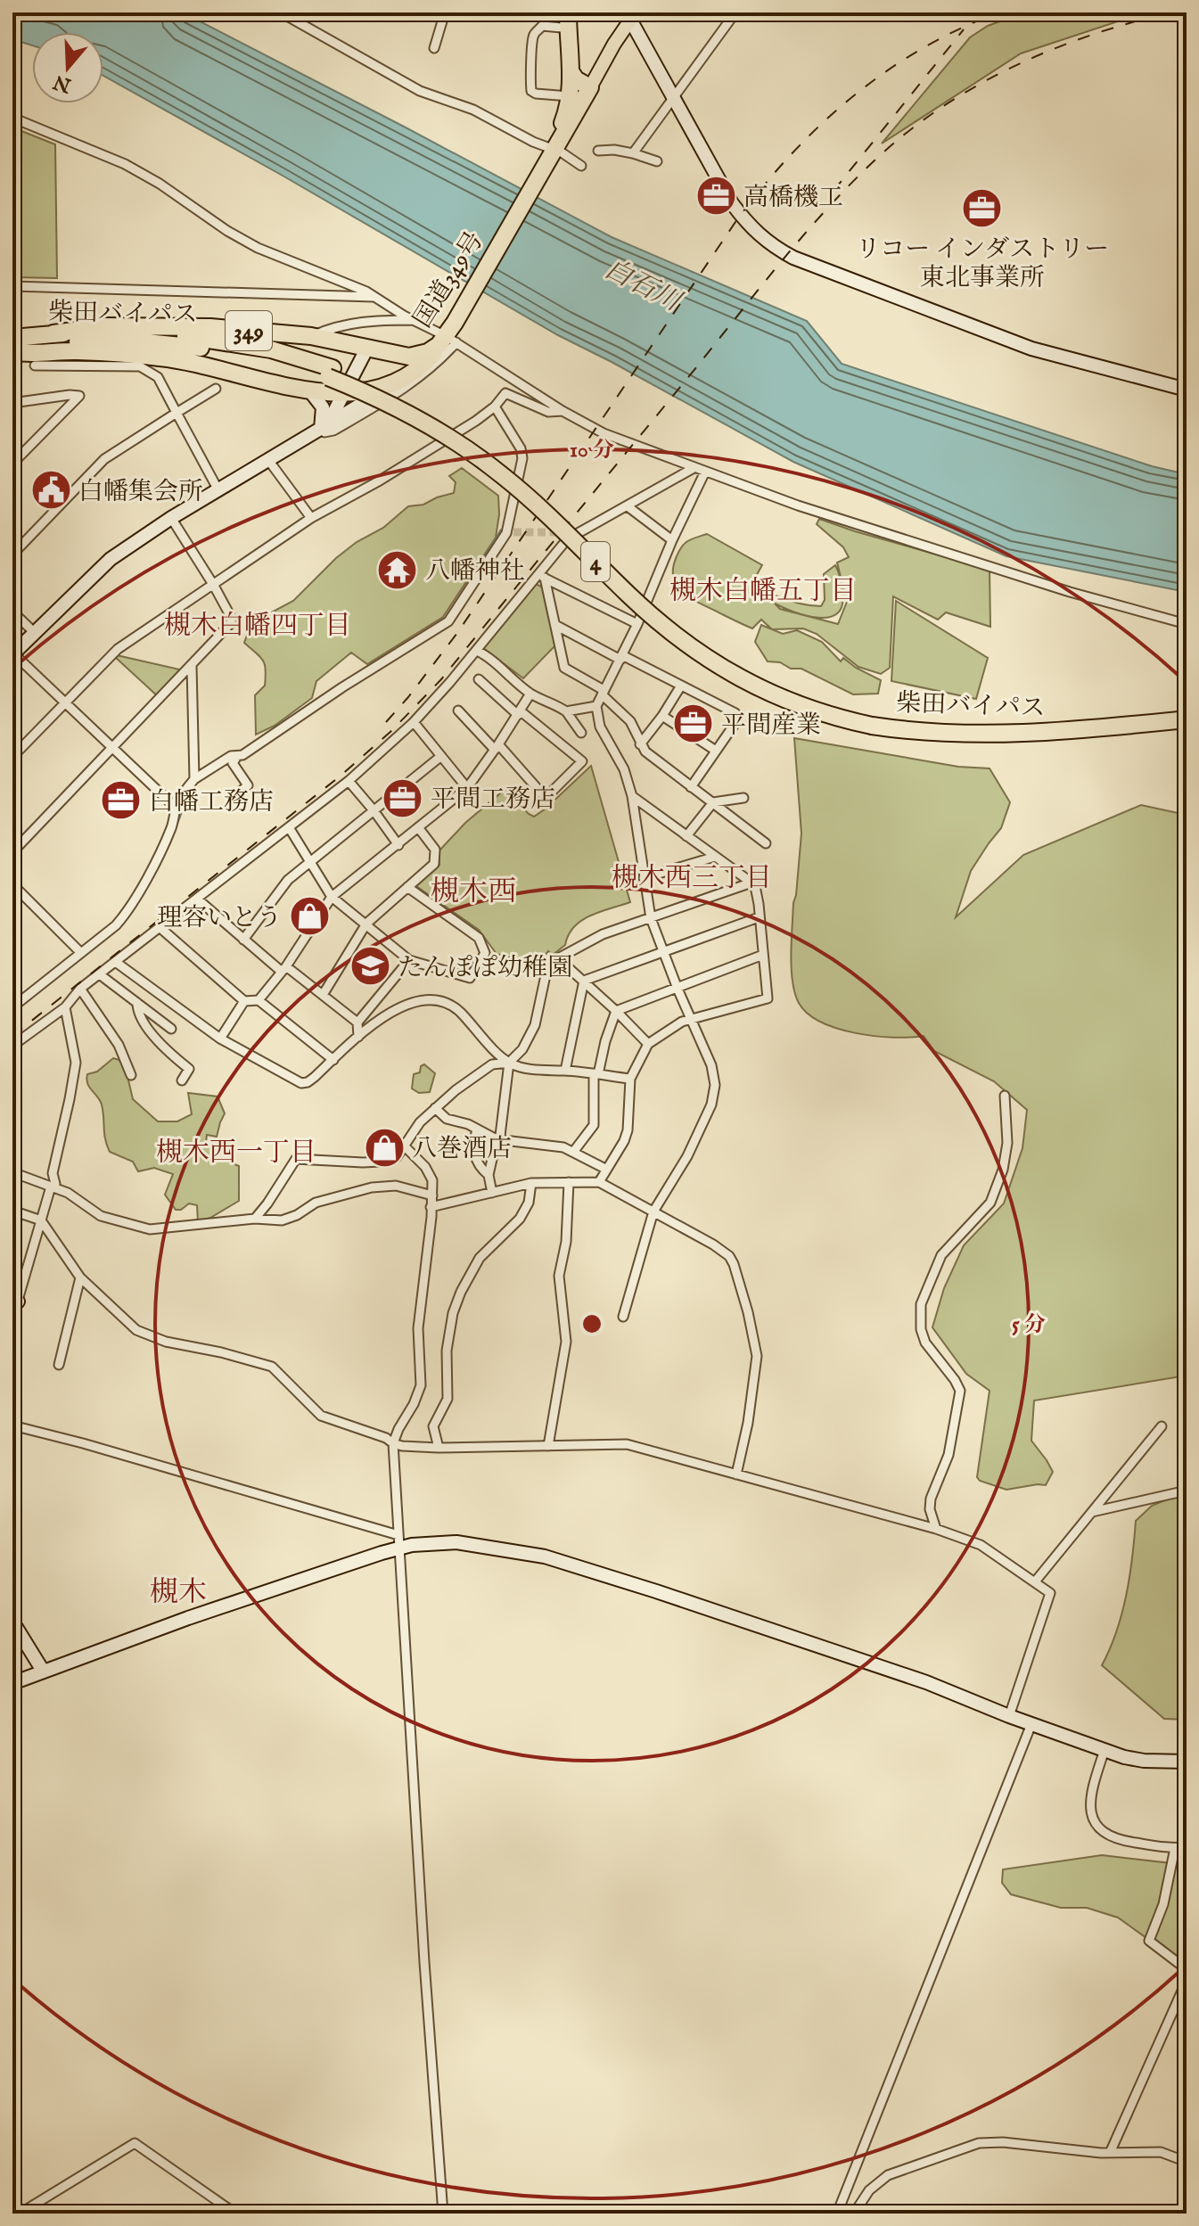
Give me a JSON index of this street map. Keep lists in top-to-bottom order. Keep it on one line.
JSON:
{"streets":{"highway":["国道349号","柴田バイパス","349","4"]},"crossings":[["国道349号","柴田バイパス"],["国道349号","349"],["柴田バイパス","349"]],"districts":["槻木白幡五丁目","槻木白幡四丁目","槻木西三丁目","槻木西","槻木西一丁目","槻木"],"water":["白石川"],"places":{"office":["高橋機工","リコー インダストリー 東北事業所","平間産業","平間工務店","白幡工務店"],"public building":["白幡集会所"],"temple":["八幡神社"],"shop":["理容いとう","八巻酒店"],"school or university":["たんぽぽ幼稚園"]},"north":"bottom","rings":["10 分","5 分"]}
